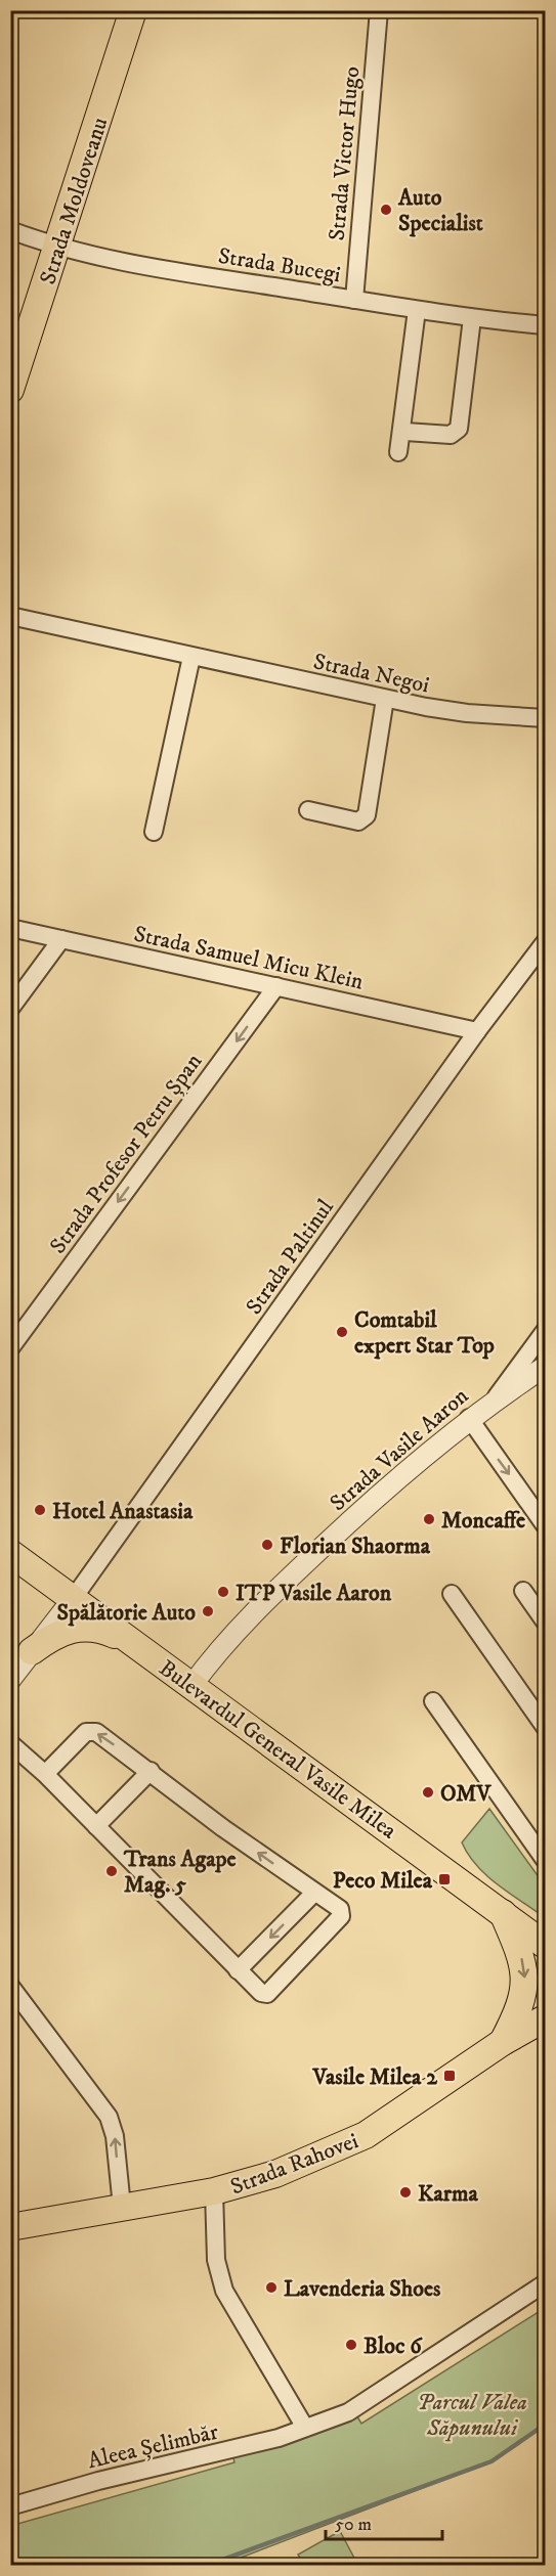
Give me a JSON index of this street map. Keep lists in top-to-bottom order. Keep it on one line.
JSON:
{"streets":{"main road":["Strada Moldoveanu","Bulevardul General Vasile Milea","Strada Rahovei"],"street":["Strada Victor Hugo","Strada Bucegi","Strada Negoi","Strada Samuel Micu Klein","Strada Profesor Petru Șpan","Strada Paltinul","Strada Vasile Aaron","Aleea Șelimbăr"]},"crossings":[["Strada Victor Hugo","Strada Bucegi"],["Strada Moldoveanu","Strada Bucegi"],["Strada Samuel Micu Klein","Strada Profesor Petru Șpan"],["Strada Samuel Micu Klein","Strada Paltinul"],["Strada Paltinul","Bulevardul General Vasile Milea"],["Strada Vasile Aaron","Bulevardul General Vasile Milea"]],"one_way":["Strada Profesor Petru Șpan"],"parks":["Parcul Valea Săpunului"],"places":{"other":["Auto Specialist","Comtabil expert Star Top","Hotel Anastasia","Moncaffe","Florian Shaorma","ITP Vasile Aaron","Spălătorie Auto","OMV","Trans Agape Mag. 5","Karma","Lavenderia Shoes","Bloc 6"],"transit":["Peco Milea","Vasile Milea 2"]},"scale_bar":"50 m"}
